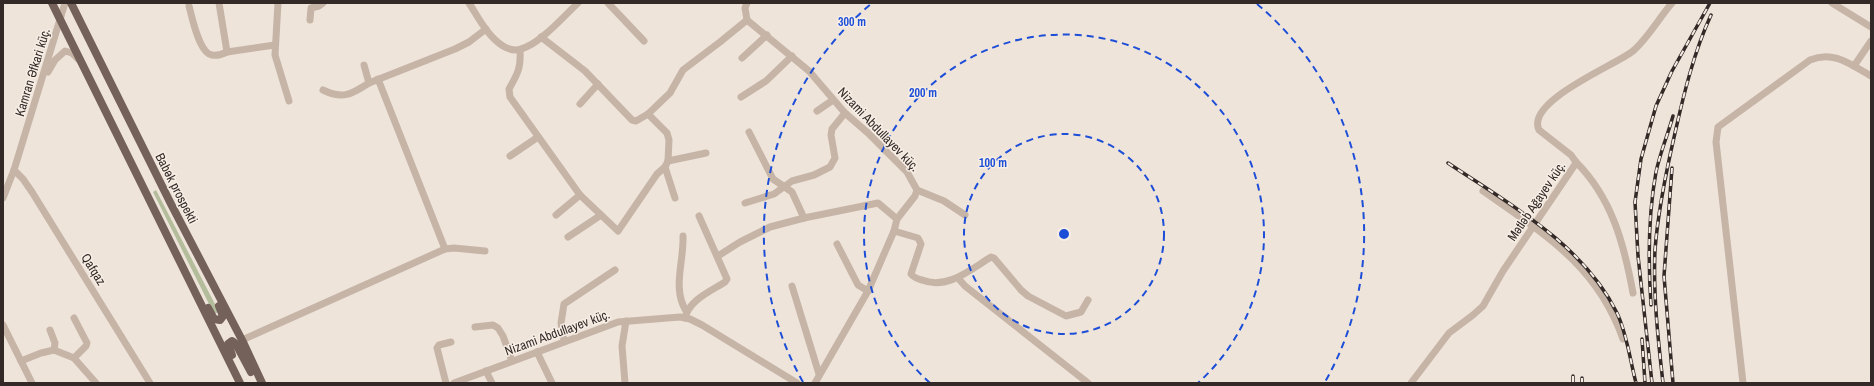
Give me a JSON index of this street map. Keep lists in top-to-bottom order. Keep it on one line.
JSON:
{"streets":{"main road":["Babək prospekti"],"street":["Kamran Əfkari küç.","Nizami Abdullayev küç.","Mətləb Ağayev küç.","Qafqaz"]},"crossings":[["Kamran Əfkari küç.","Qafqaz"]],"rings":["300 m","200 m","100 m"]}
